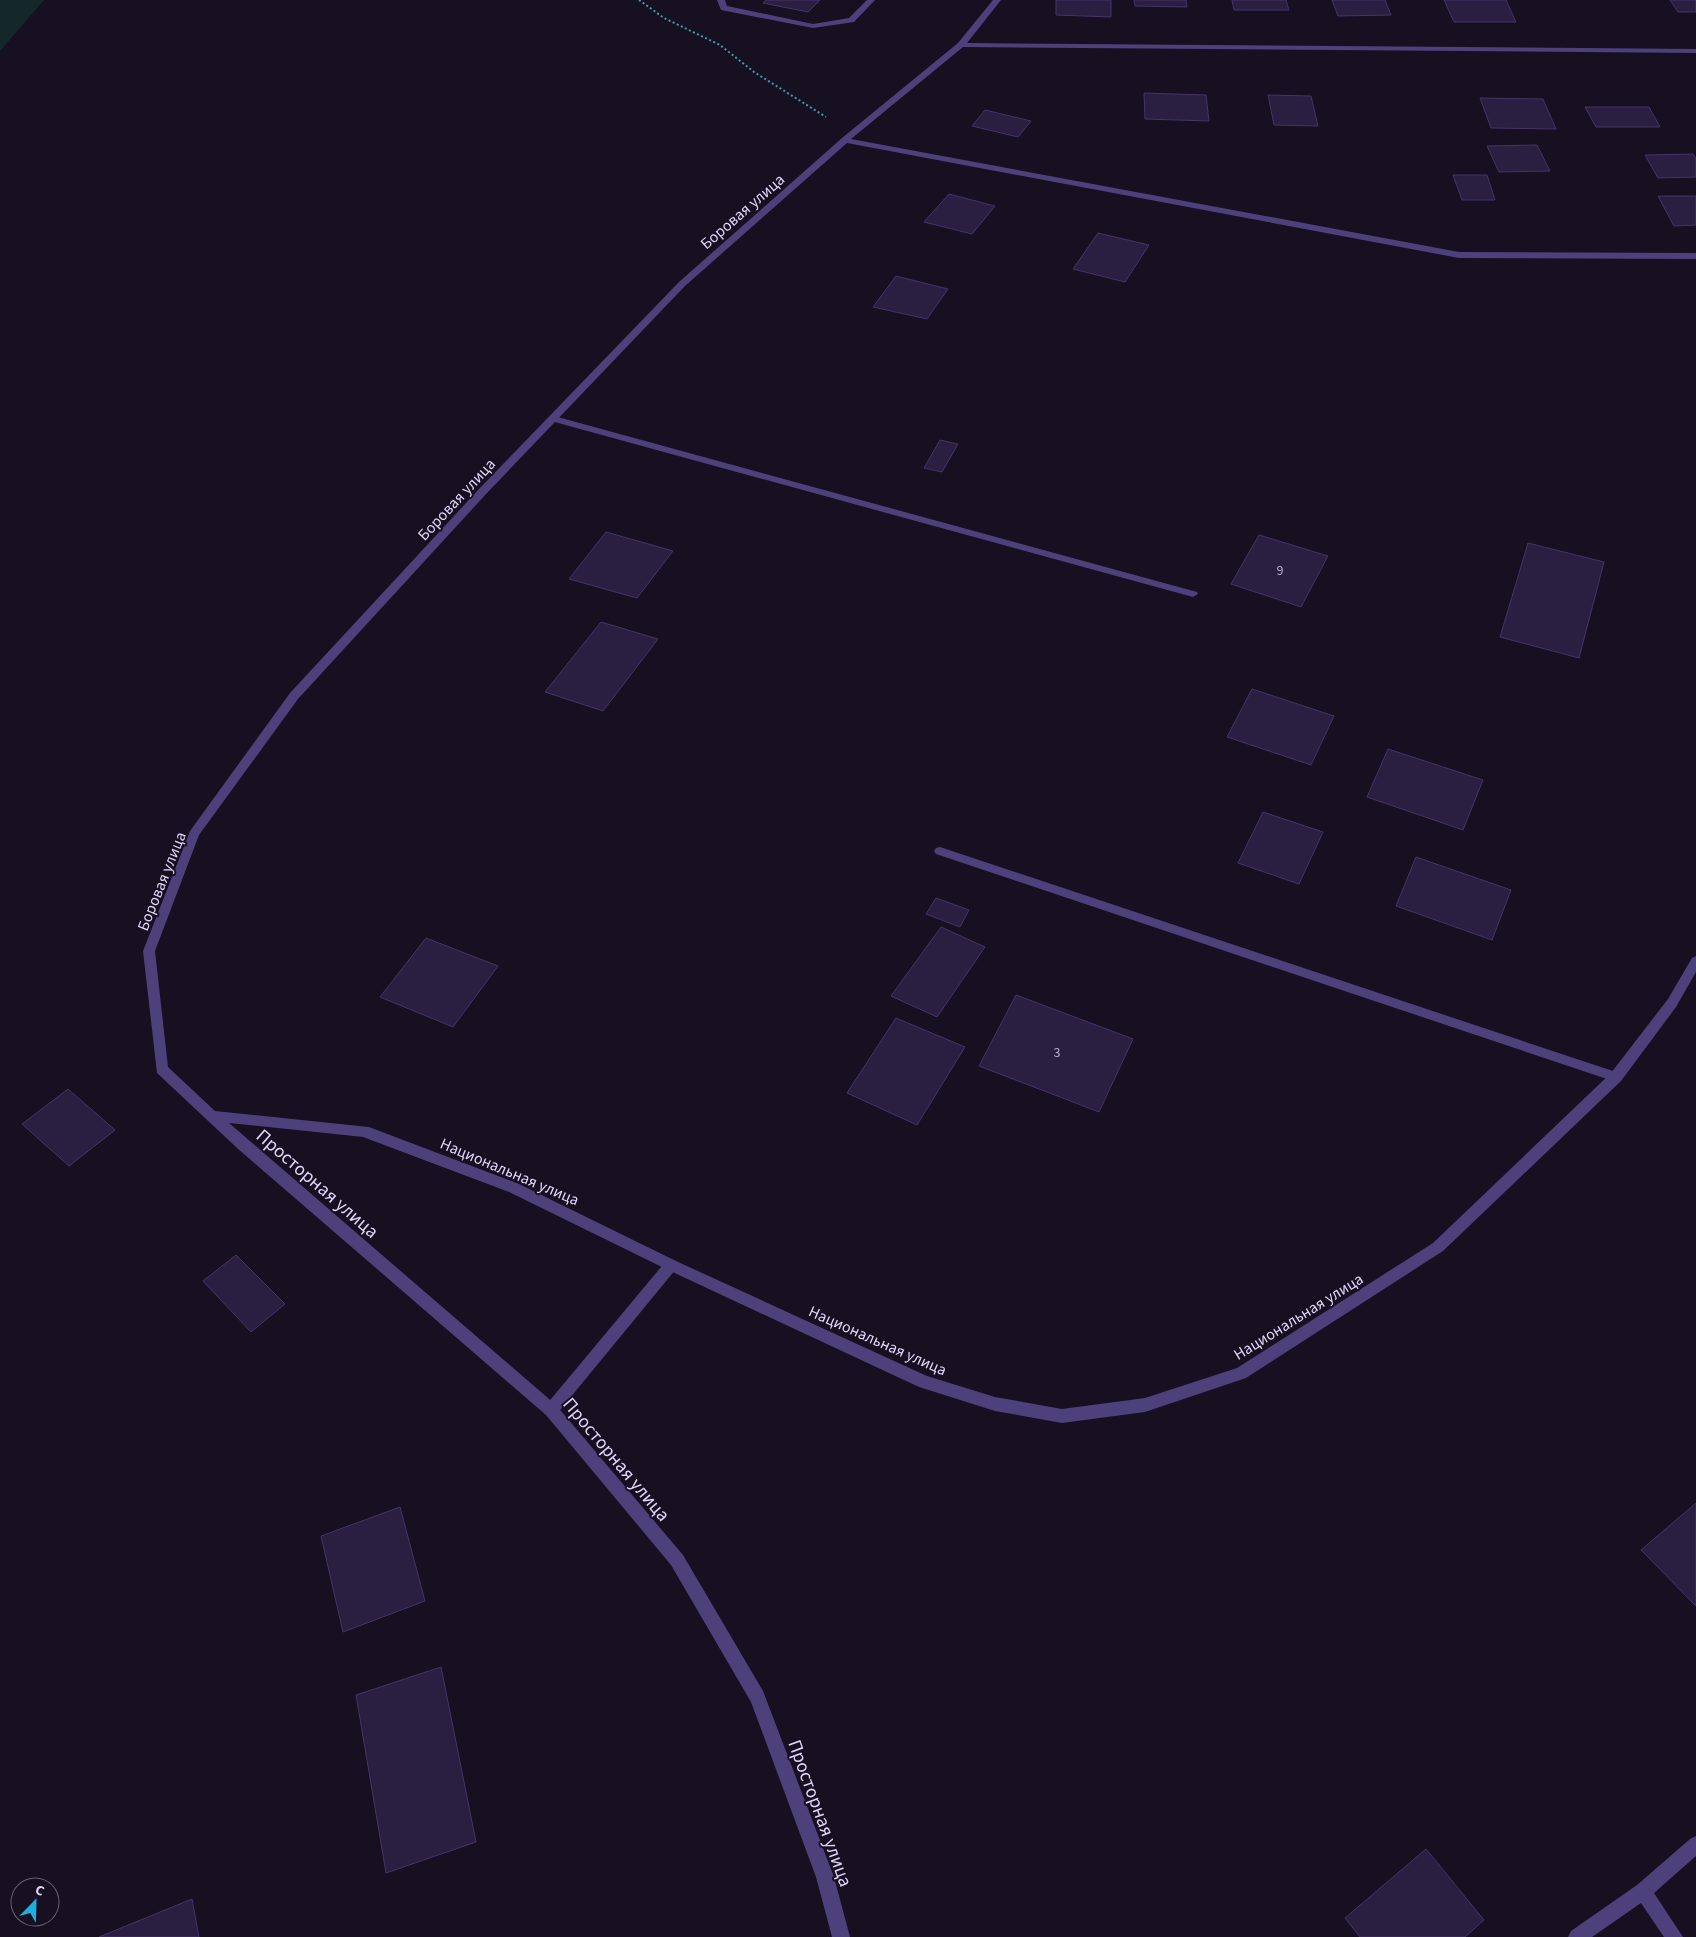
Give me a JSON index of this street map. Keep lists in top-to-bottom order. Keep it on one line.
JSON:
{"streets":{"street":["Боровая улица","Национальная улица","Просторная улица"]},"crossings":[["Боровая улица","Национальная улица"],["Боровая улица","Просторная улица"],["Национальная улица","Просторная улица"]],"house_numbers":["9","3"],"north":"top right"}
